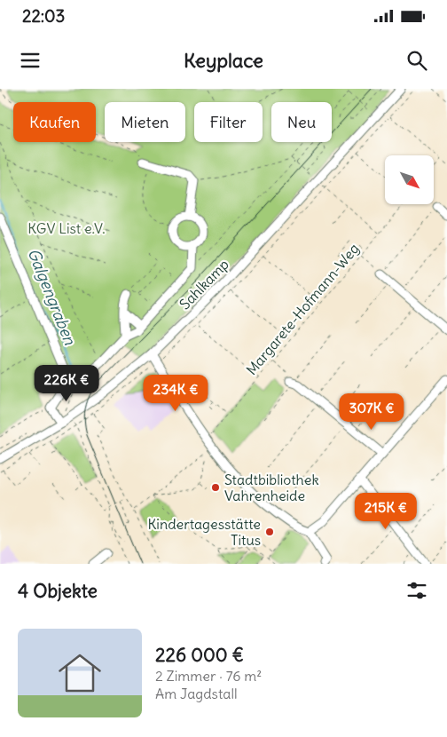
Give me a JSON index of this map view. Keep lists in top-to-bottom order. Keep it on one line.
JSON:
{"streets":{"street":["Sahlkamp"],"path":["Margarete-Hofmann-Weg"]},"water":["Galgengraben"],"parks":["KGV List e.V."],"places":["Stadtbibliothek Vahrenheide","Kindertagesstätte Titus"],"north":"bottom right","page":{"status":"22:03","header":"Keyplace","chip":["Kaufen","Mieten","Filter","Neu"],"price":["226K €","234K €","307K €","215K €"],"heading":"4 Objekte","list":[{"name":"226 000 €","note":"2 Zimmer · 76 m² · Am Jagdstall"}]}}
